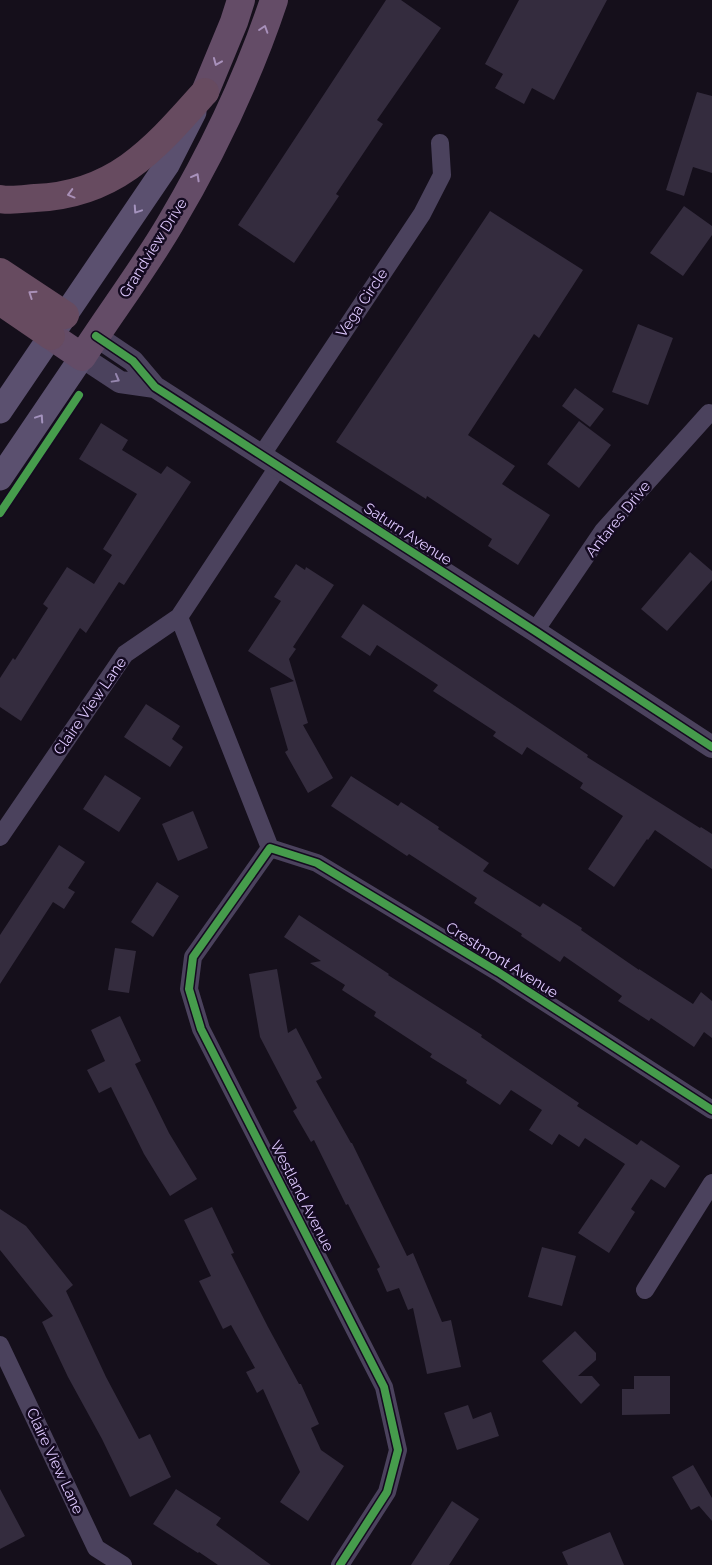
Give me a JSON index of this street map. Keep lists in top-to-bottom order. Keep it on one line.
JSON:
{"streets":{"highway":["Grandview Drive"],"street":["Vega Circle","Antares Drive","Saturn Avenue","Claire View Lane","Crestmont Avenue","Westland Avenue"]},"crossings":[["Grandview Drive","Saturn Avenue"],["Vega Circle","Saturn Avenue"],["Vega Circle","Claire View Lane"],["Antares Drive","Saturn Avenue"],["Saturn Avenue","Claire View Lane"],["Crestmont Avenue","Westland Avenue"]],"one_way":["Grandview Drive"]}
